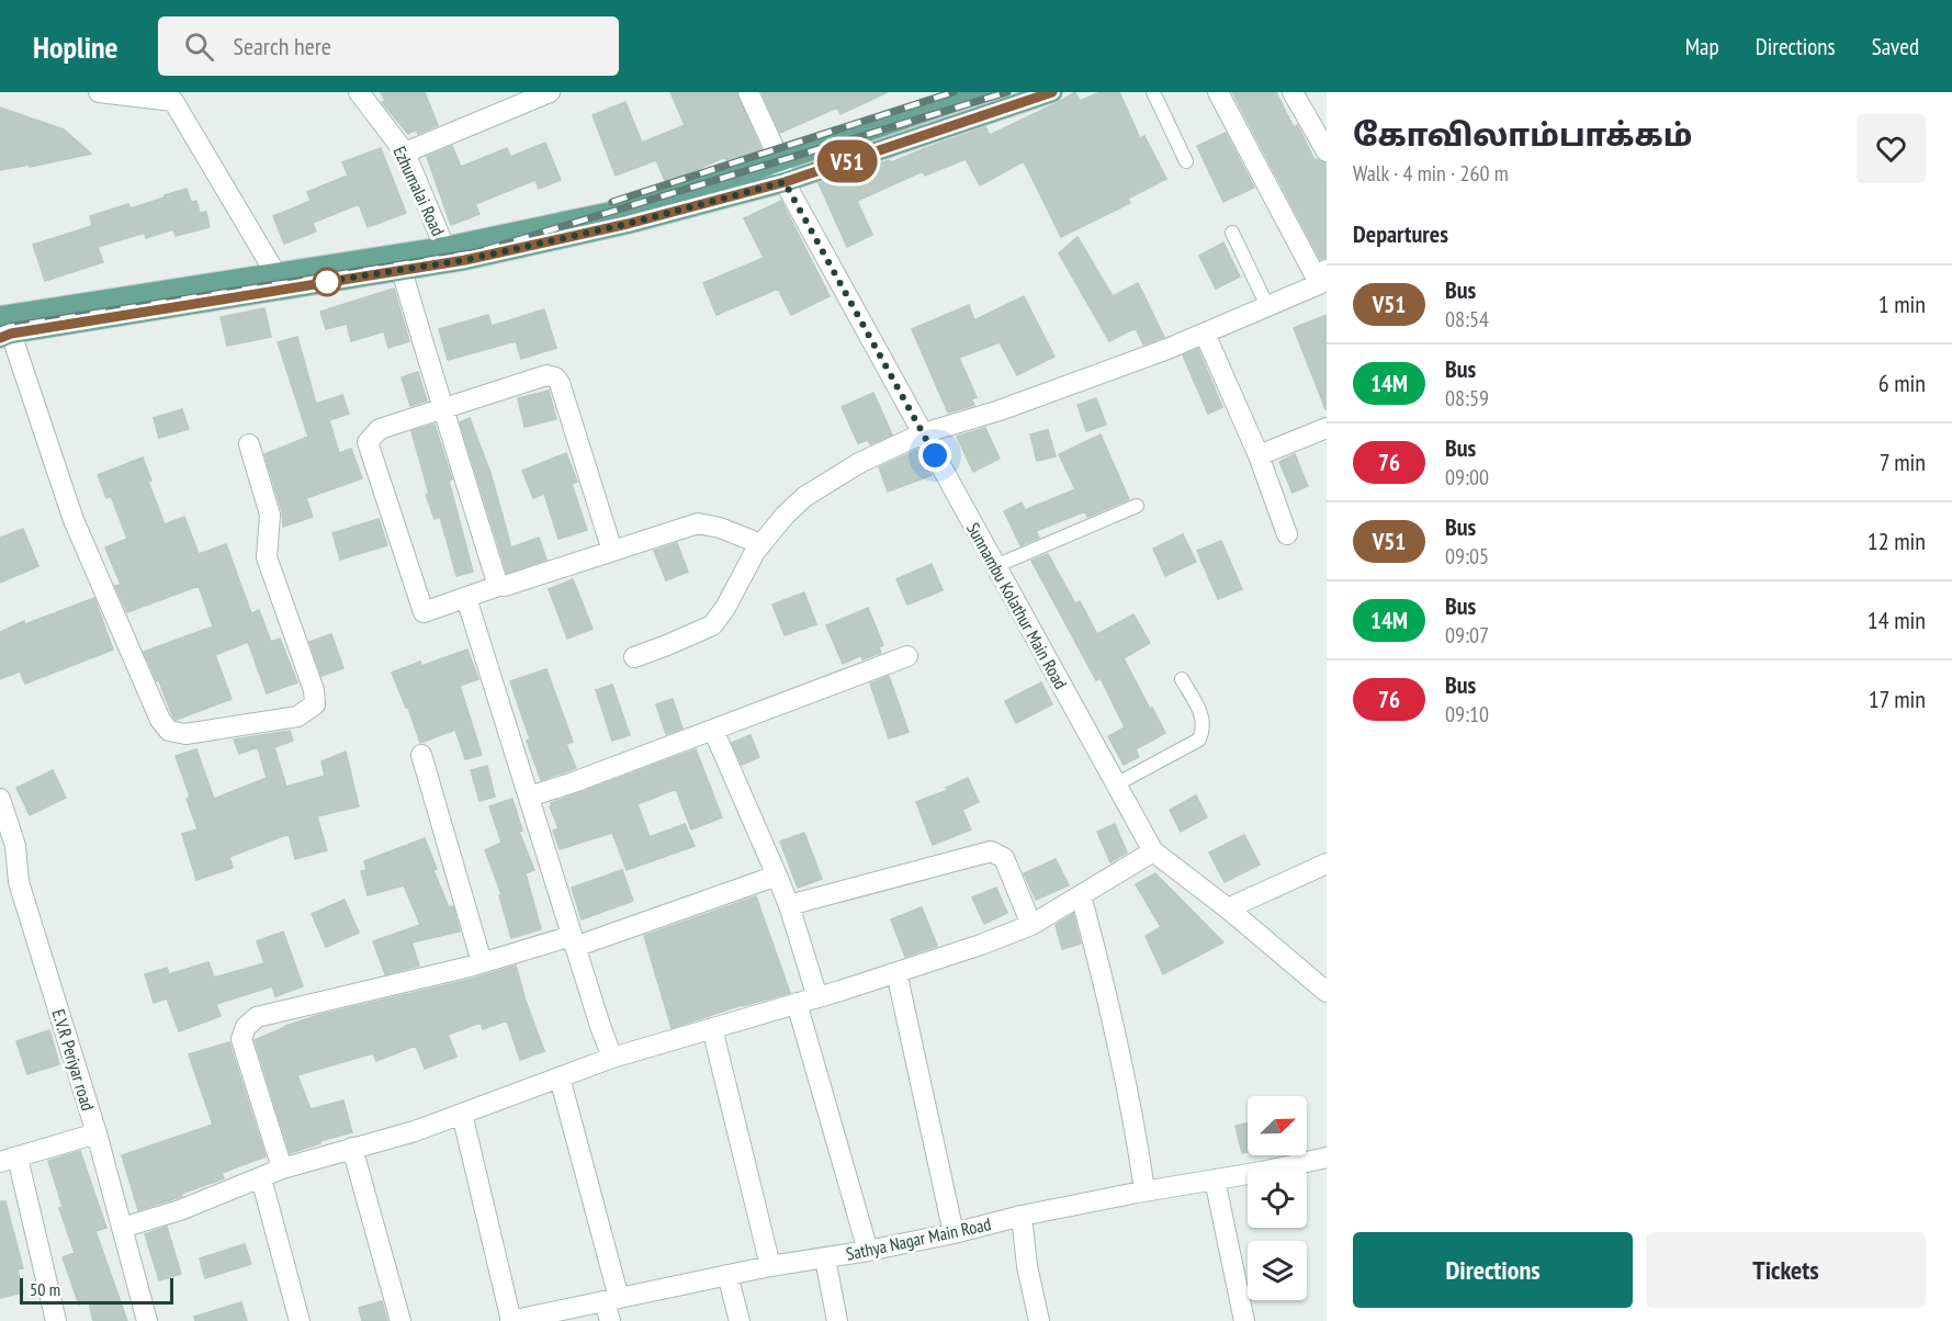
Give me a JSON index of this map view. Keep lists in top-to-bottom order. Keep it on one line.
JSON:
{"streets":{"street":["Ezhumalai Road","Sunnambu Kolathur Main Road","E.V.R Periyar road","Sathya Nagar Main Road"]},"lines":["bus line V51"],"scale_bar":"50 m","north":"top right","page":{"header":"Hopline","search":"Search here","nav":["Map","Directions","Saved"],"on_map":"V51","heading":[["கோவிலாம்பாக்கம்","Walk · 4 min · 260 m"],"Departures"],"list":[{"mark":"V51","name":"Bus","note":"08:54","value":"1 min"},{"mark":"14M","name":"Bus","note":"08:59","value":"6 min"},{"mark":"76","name":"Bus","note":"09:00","value":"7 min"},{"mark":"V51","name":"Bus","note":"09:05","value":"12 min"},{"mark":"14M","name":"Bus","note":"09:07","value":"14 min"},{"mark":"76","name":"Bus","note":"09:10","value":"17 min"}],"buttons":["Directions","Tickets"],"scale":"50 m"}}
